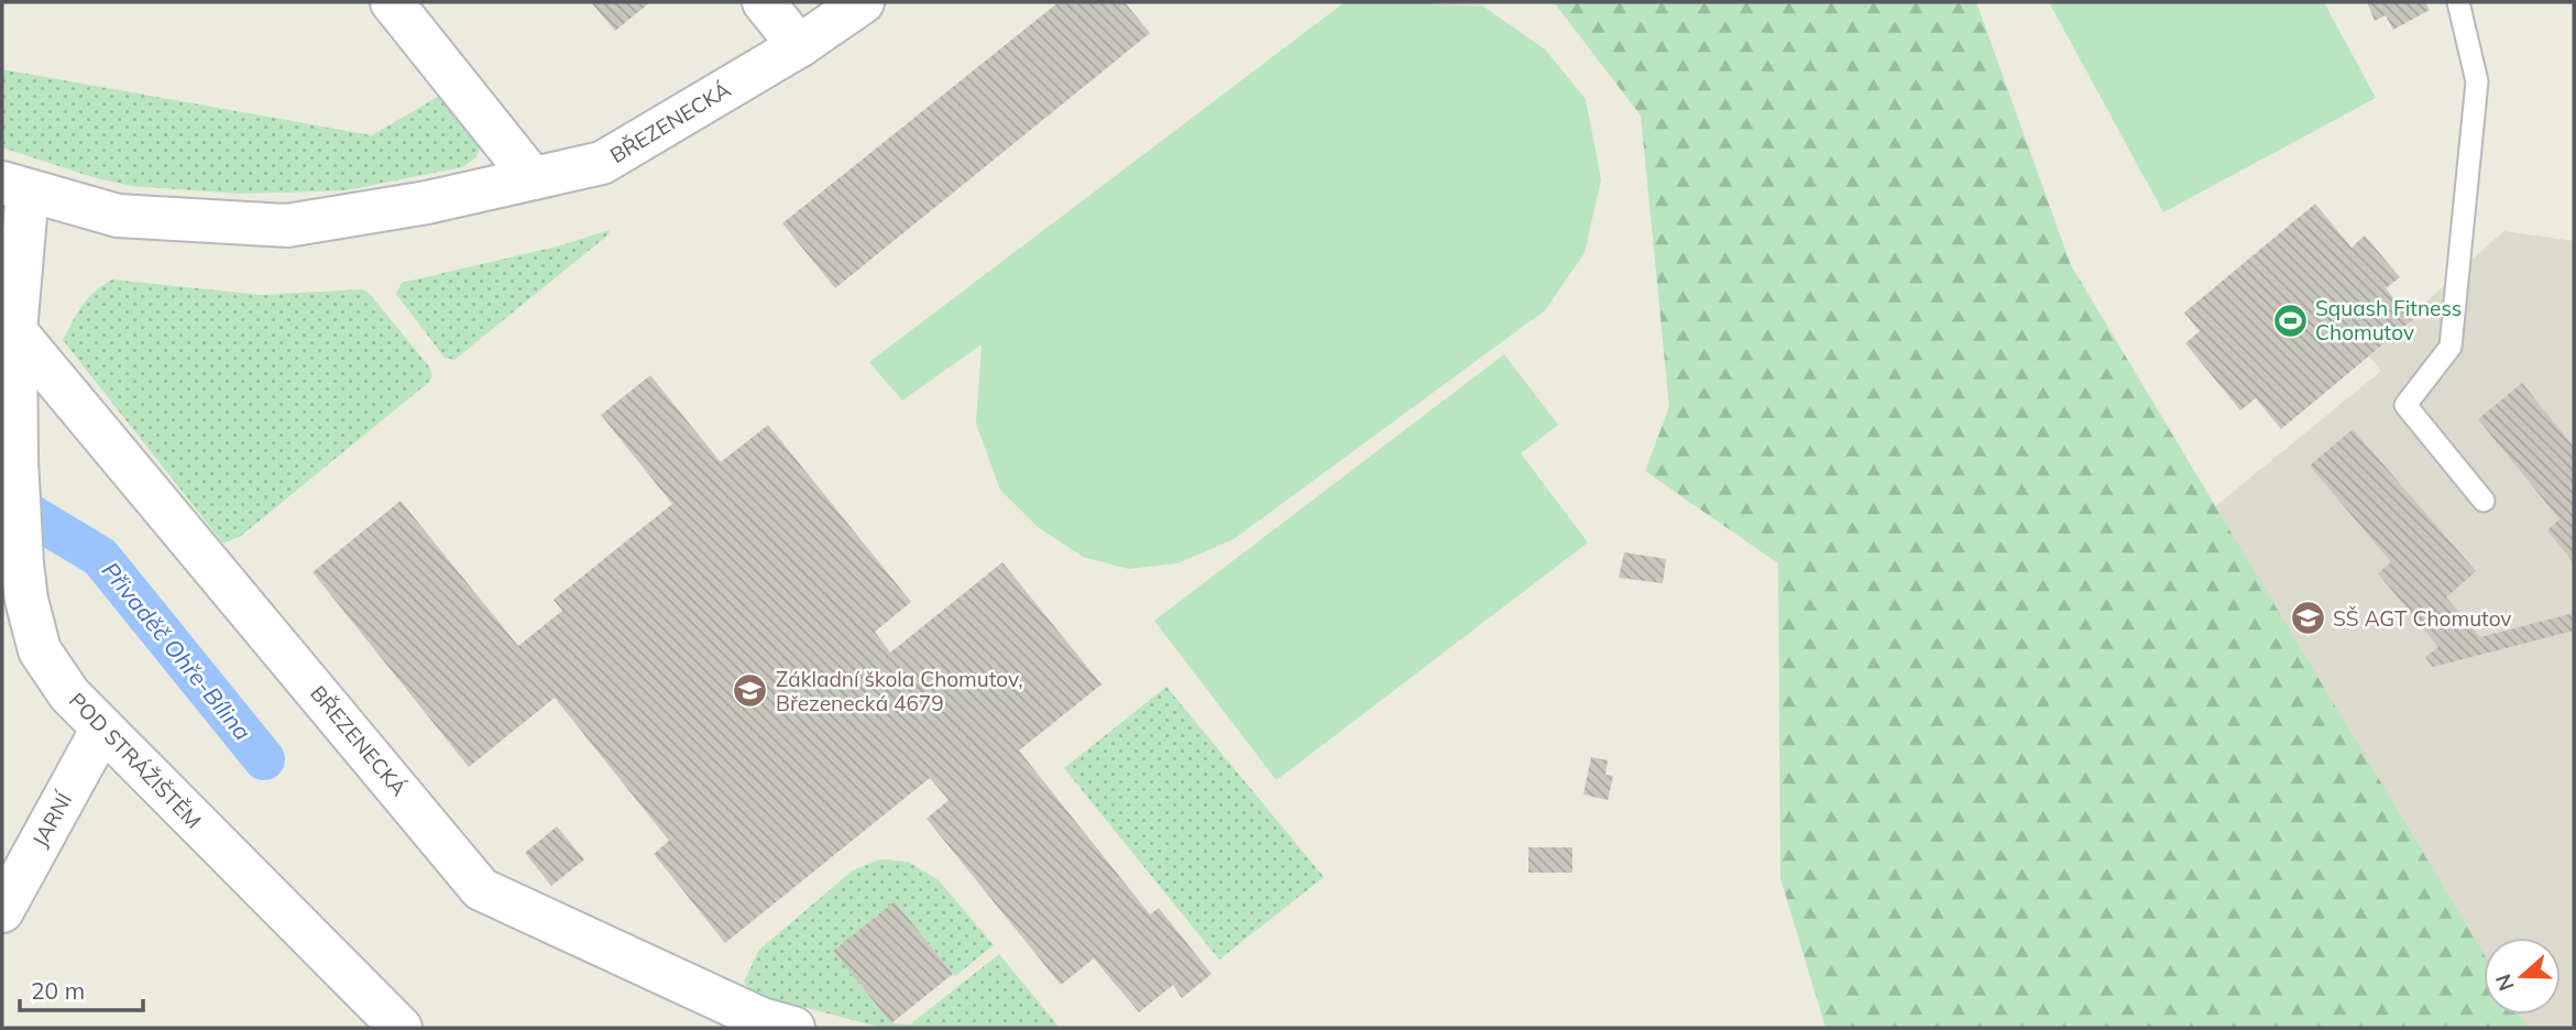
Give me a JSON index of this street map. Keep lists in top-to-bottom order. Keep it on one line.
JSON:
{"streets":{"street":["BŘEZENECKÁ","POD STRÁŽIŠTĚM","JARNÍ"]},"crossings":[["BŘEZENECKÁ","POD STRÁŽIŠTĚM"],["POD STRÁŽIŠTĚM","JARNÍ"]],"water":["Přivaděč Ohře-Bílina"],"places":{"sports":["Squash Fitness Chomutov"],"school or university":["SŠ AGT Chomutov","Základní škola Chomutov, Březenecká 4679"]},"scale_bar":"20 m","north":"left"}
